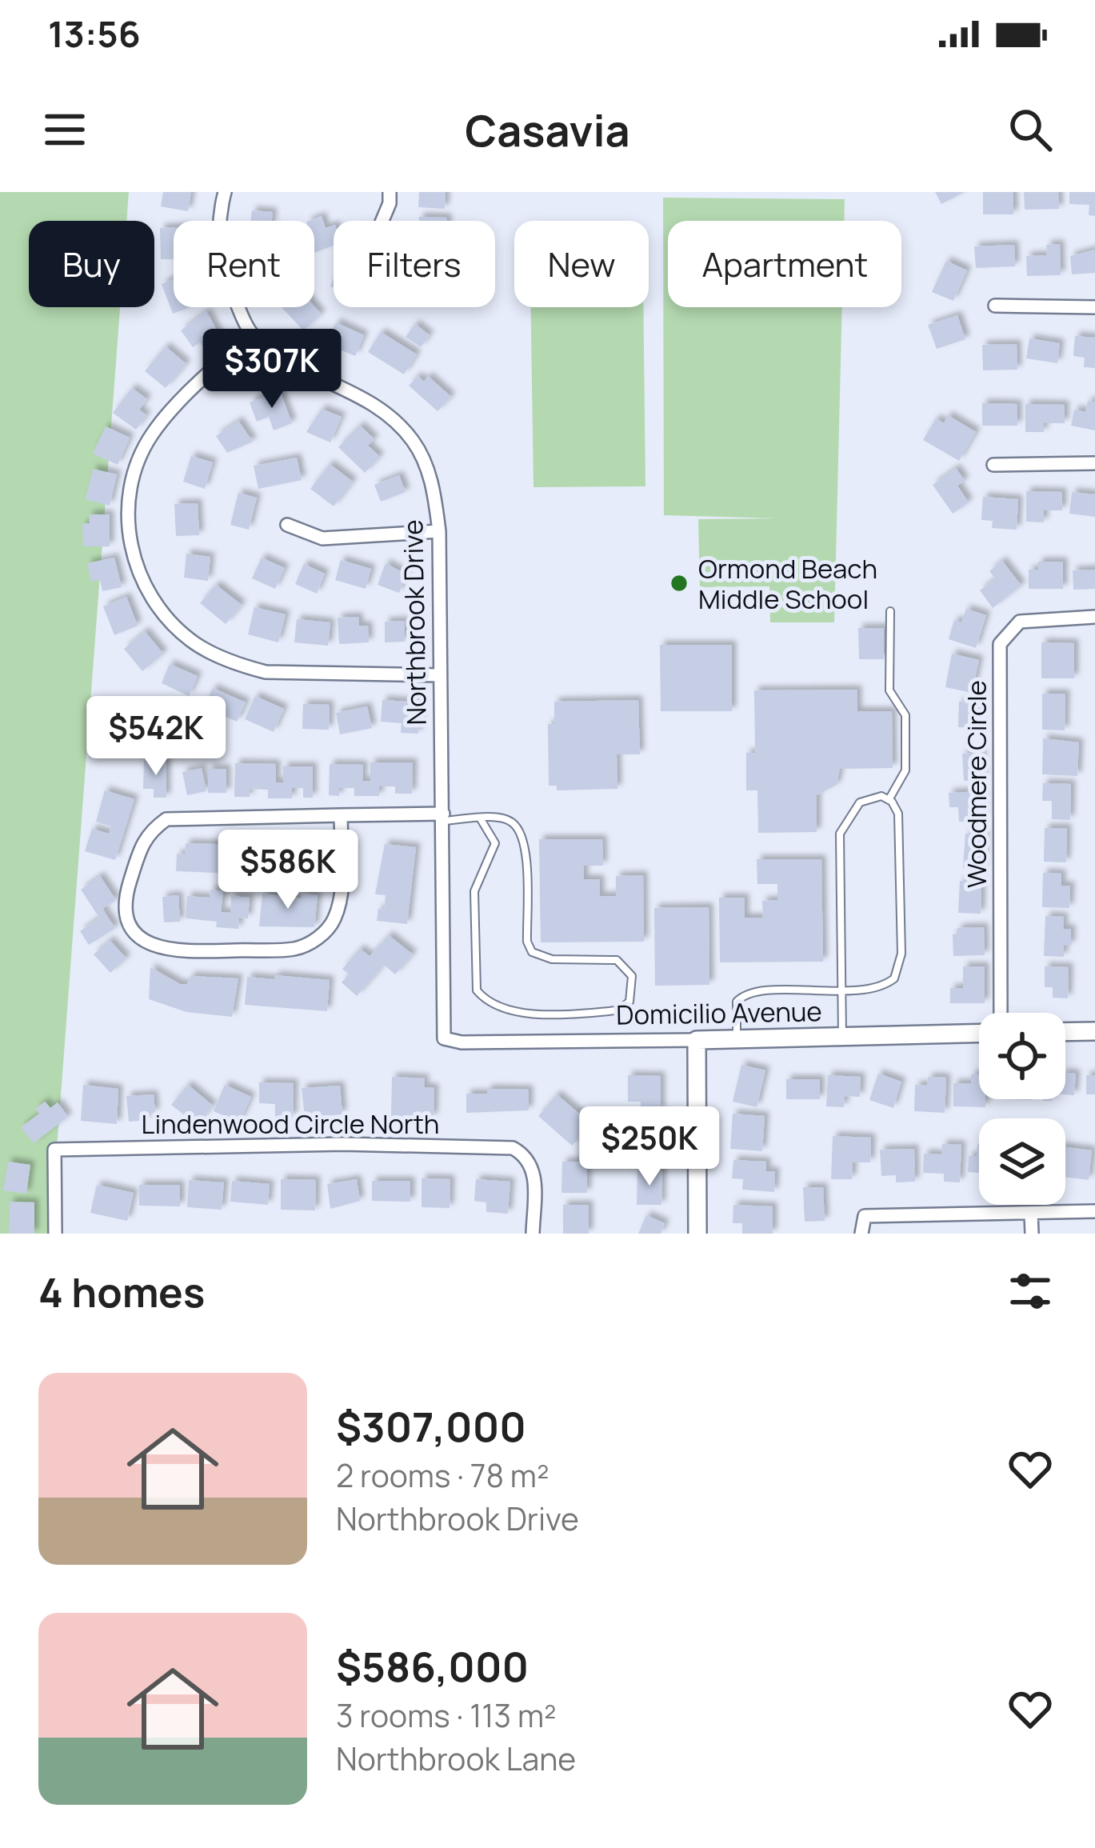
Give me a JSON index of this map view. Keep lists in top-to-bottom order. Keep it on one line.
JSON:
{"streets":{"street":["Northbrook Drive","Woodmere Circle","Domicilio Avenue","Lindenwood Circle North"]},"crossings":[["Northbrook Drive","Domicilio Avenue"]],"places":["Ormond Beach Middle School"],"page":{"status":"13:56","header":"Casavia","chip":["Buy","Rent","Filters","New","Apartment"],"price":["$307K","$542K","$586K","$250K"],"heading":"4 homes","list":[{"name":"$307,000","note":"2 rooms · 78 m² · Northbrook Drive"},{"name":"$586,000","note":"3 rooms · 113 m² · Northbrook Lane"}]}}
